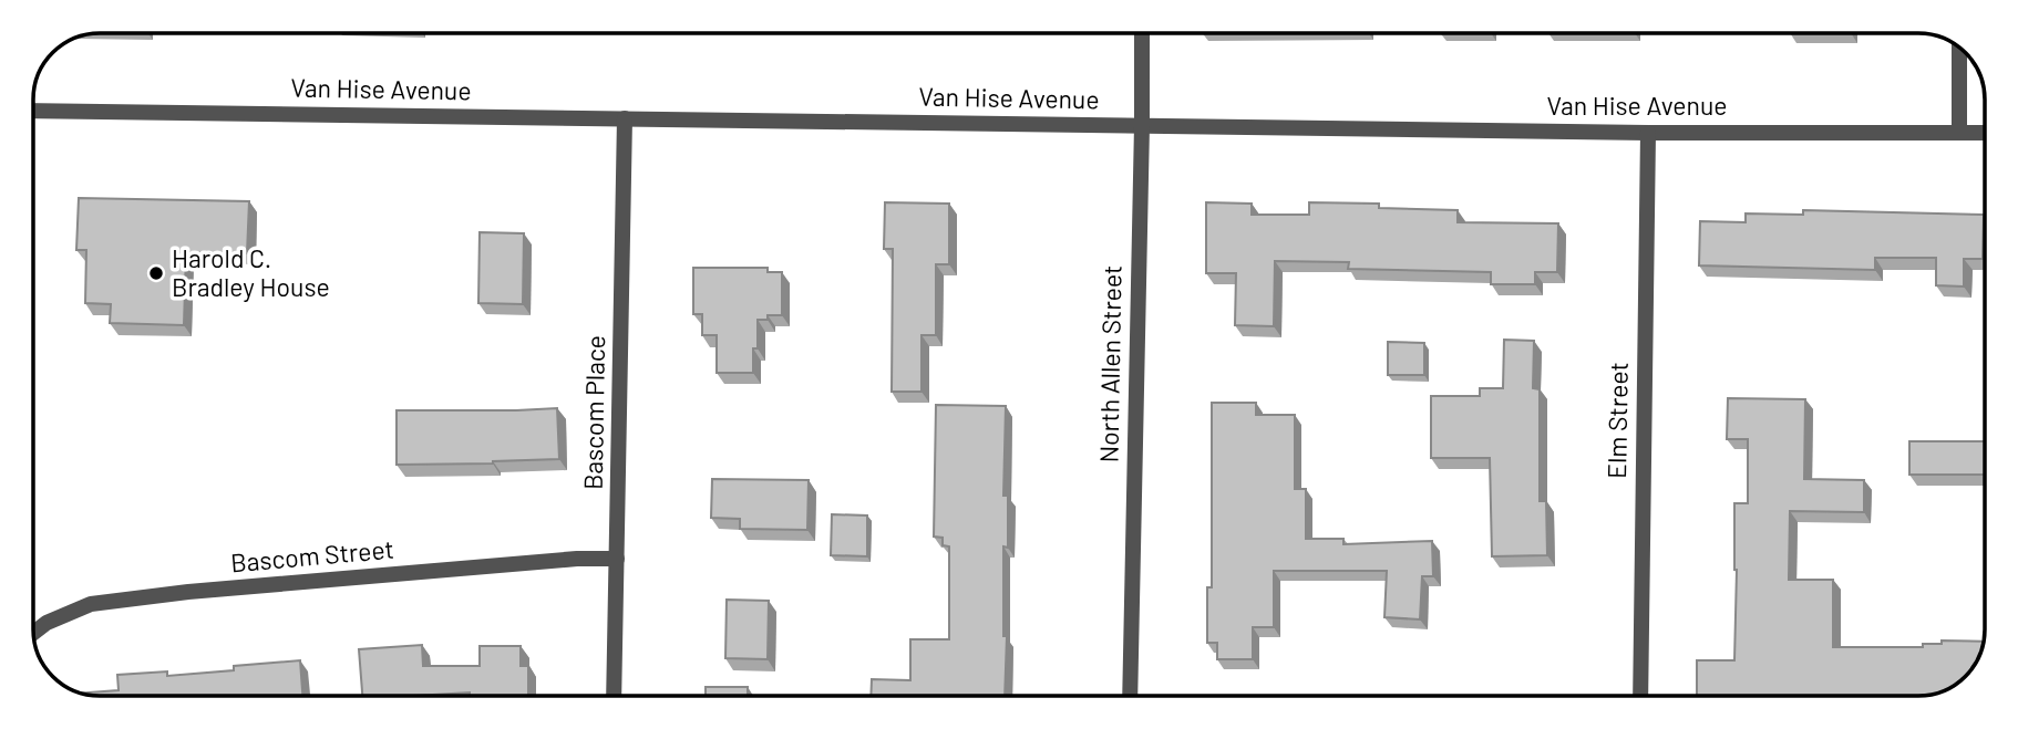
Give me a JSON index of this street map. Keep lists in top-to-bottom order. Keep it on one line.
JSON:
{"streets":{"street":["Van Hise Avenue","North Allen Street","Bascom Place","Elm Street","Bascom Street"]},"crossings":[["Van Hise Avenue","North Allen Street"],["Van Hise Avenue","Bascom Place"],["Van Hise Avenue","Elm Street"],["Bascom Place","Bascom Street"]],"places":["Harold C. Bradley House"]}
